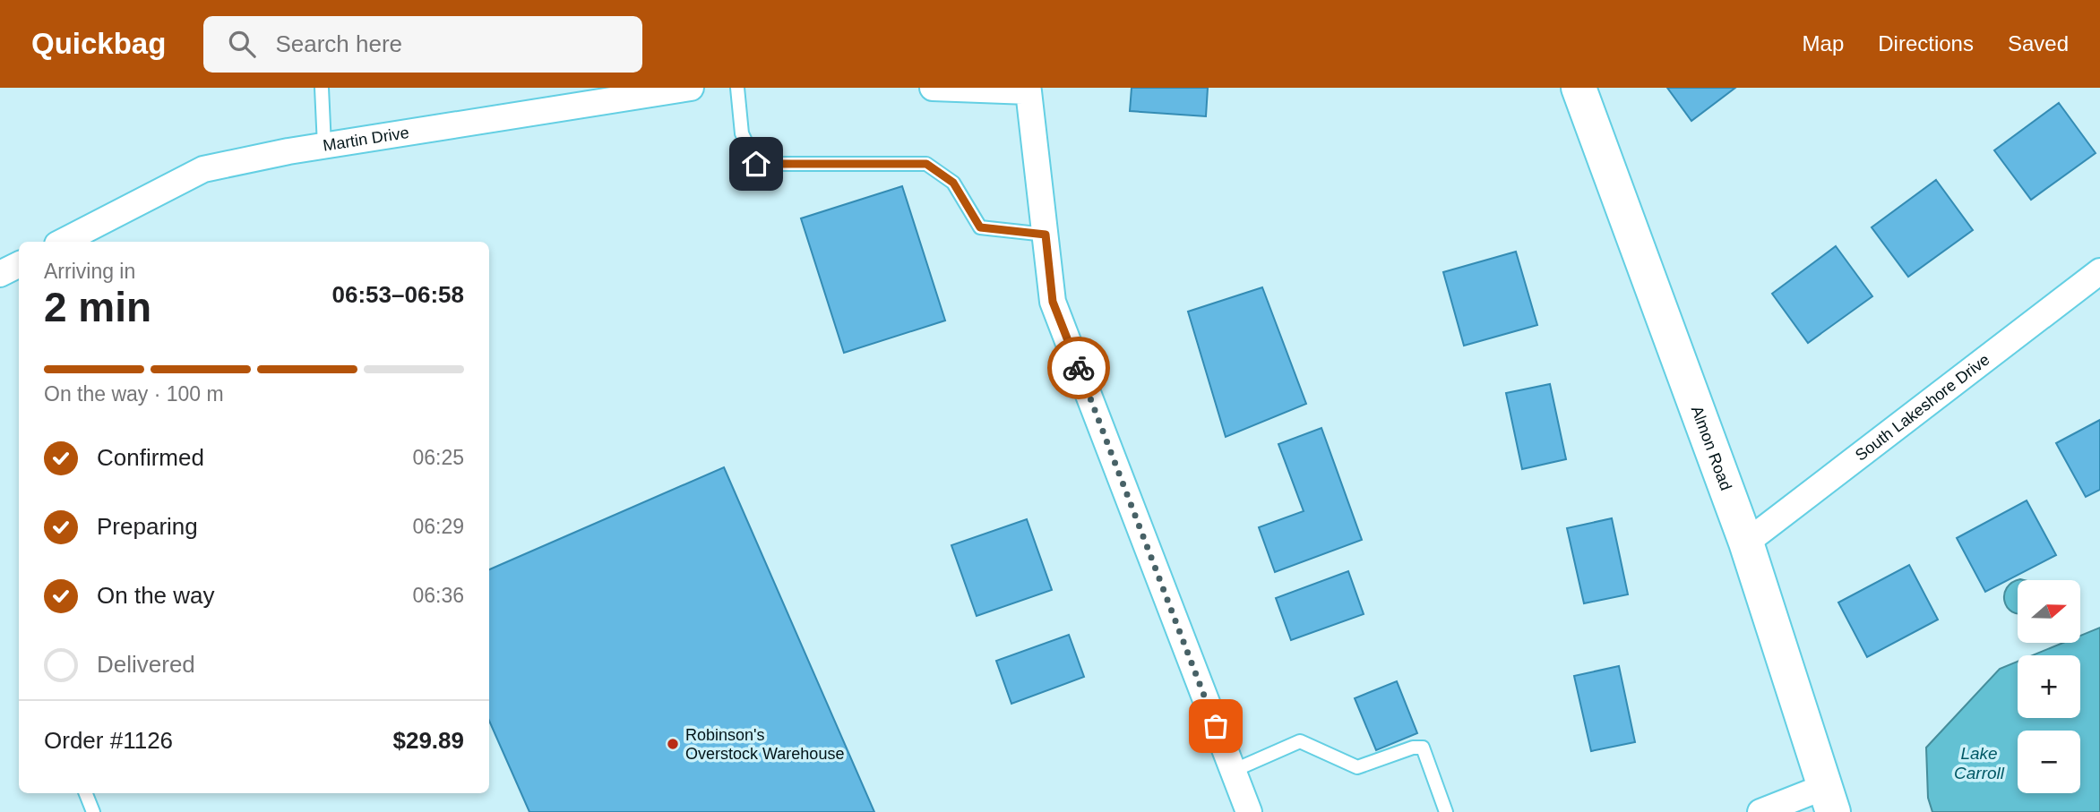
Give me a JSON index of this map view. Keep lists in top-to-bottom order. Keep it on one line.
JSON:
{"streets":{"street":["Martin Drive","South Lakeshore Drive","Almon Road"]},"crossings":[["South Lakeshore Drive","Almon Road"]],"water":["Lake Carroll"],"places":["Robinson's Overstock Warehouse"],"north":"right","page":{"header":"Quickbag","search":"Search here","nav":["Map","Directions","Saved"],"heading":["2 min","Arriving in","06:53–06:58"],"panel":["Order #1126","$29.89"],"bar":"On the way · 100 m","list":[["Confirmed","06:25"],["Preparing","06:29"],["On the way","06:36"],"Delivered"],"map_buttons":["+","−"]}}
